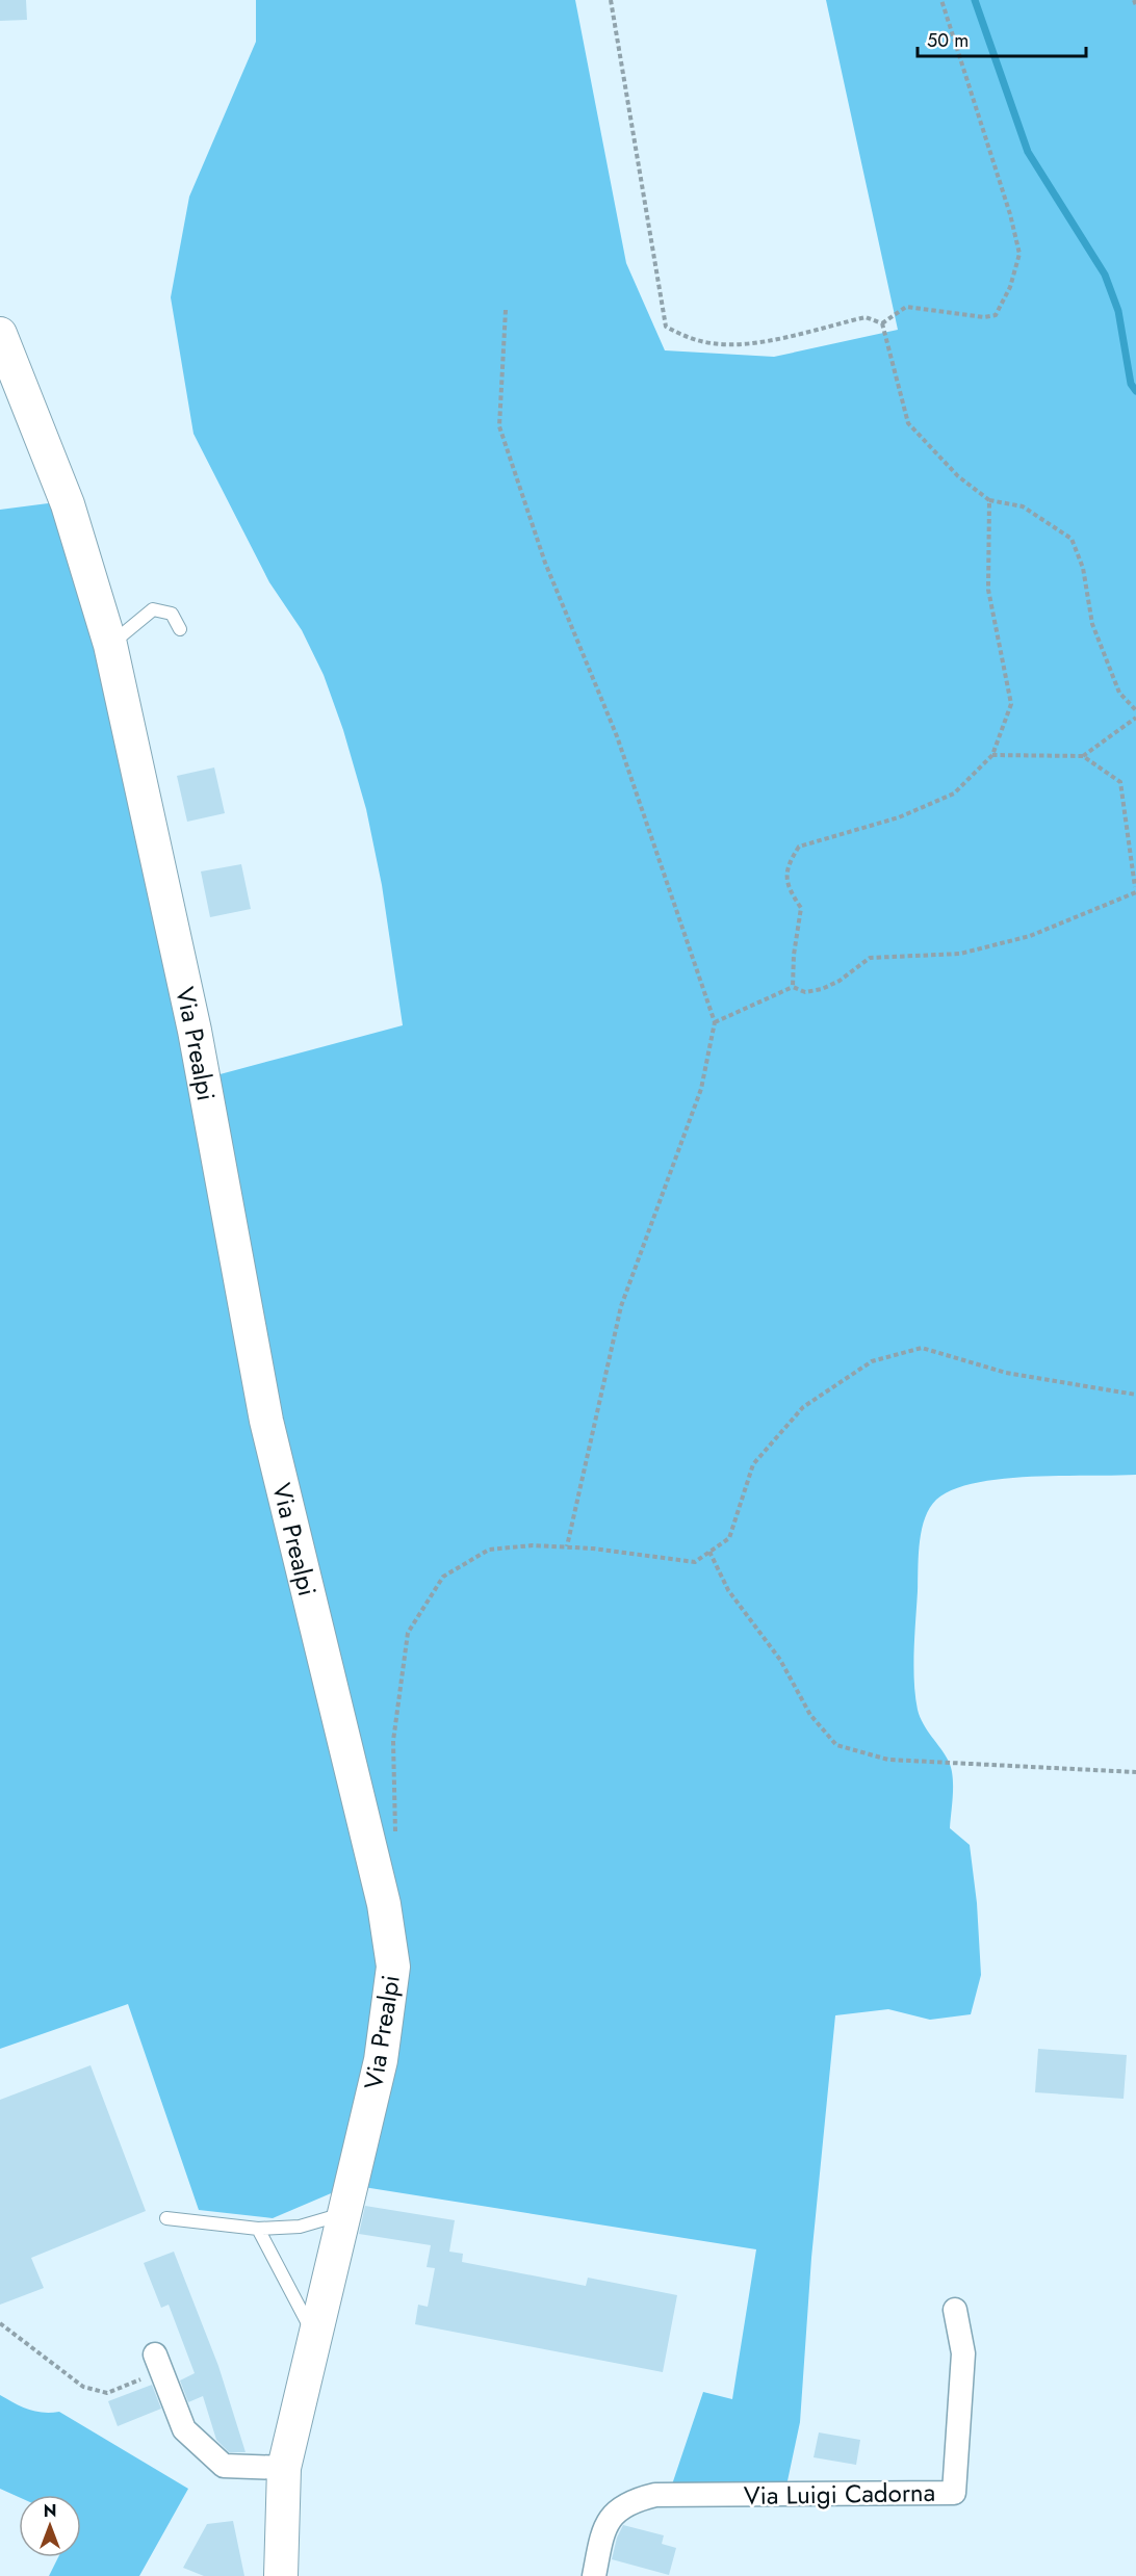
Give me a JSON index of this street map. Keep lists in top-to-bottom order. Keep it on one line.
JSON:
{"streets":{"street":["Via Prealpi","Via Luigi Cadorna"]},"scale_bar":"50 m","north":"top"}
